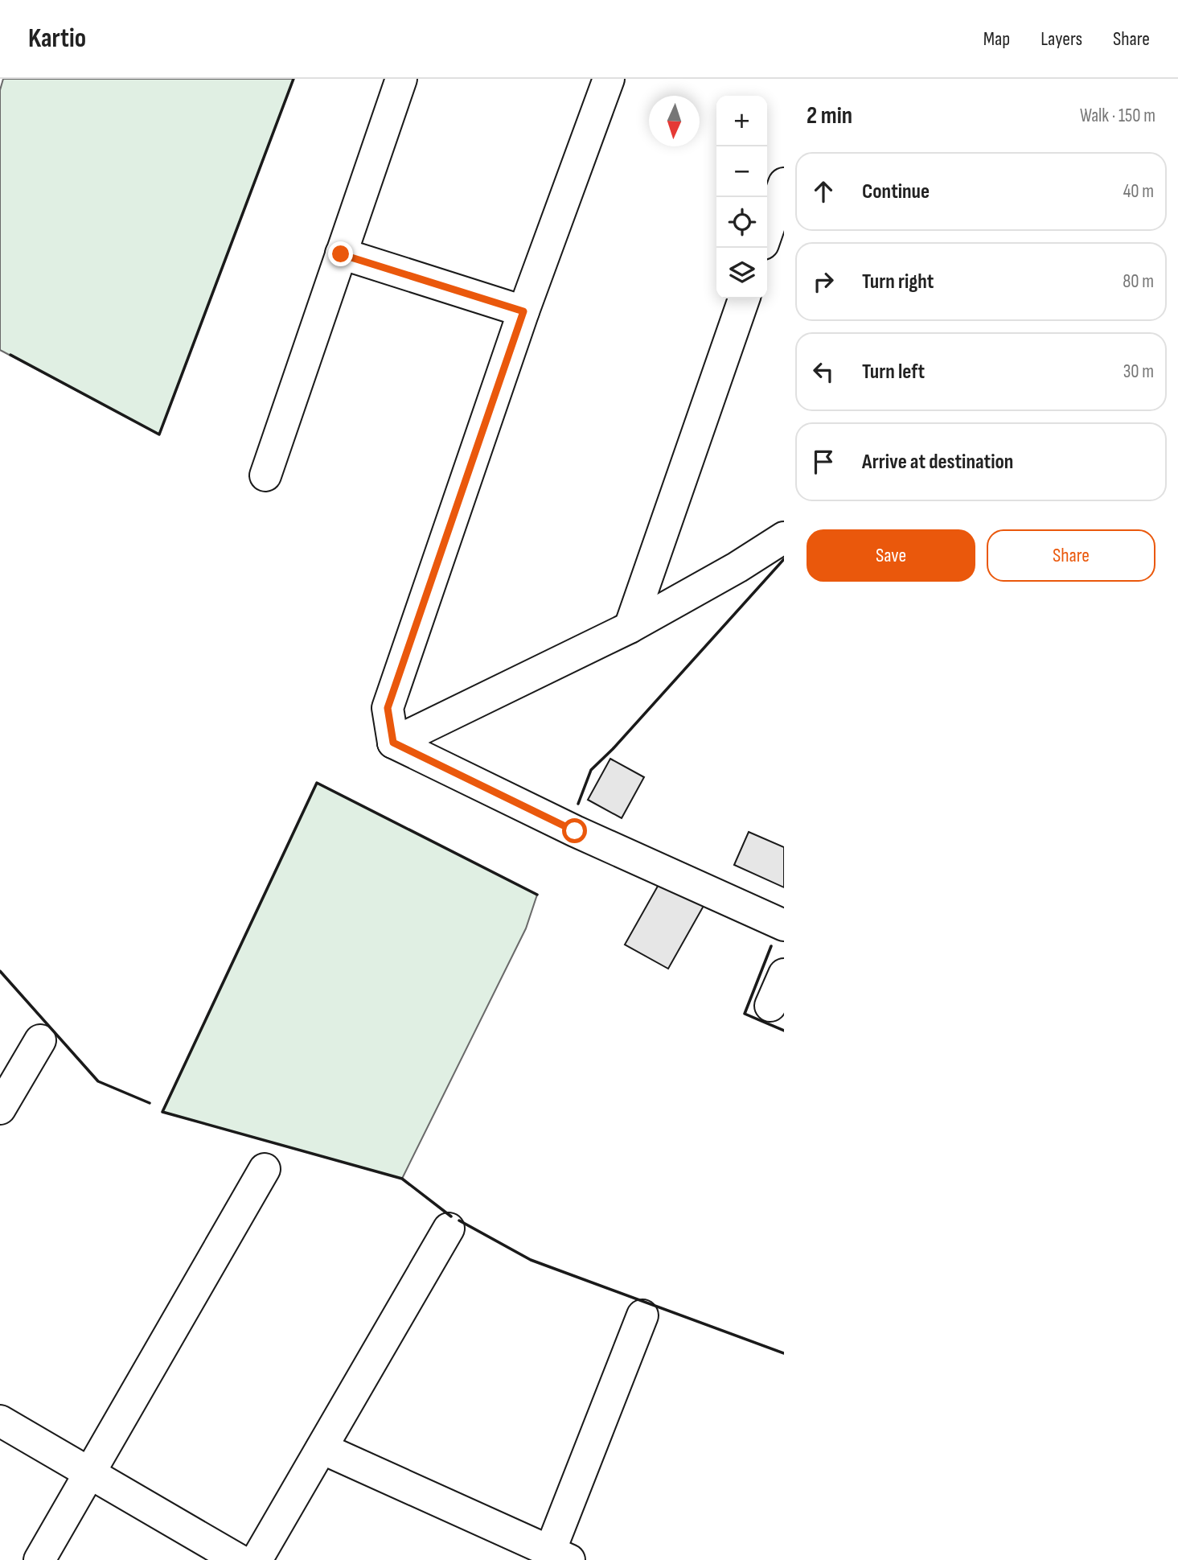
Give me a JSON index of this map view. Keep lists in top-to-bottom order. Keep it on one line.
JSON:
{"north":"bottom","page":{"header":"Kartio","nav":["Map","Layers","Share"],"heading":["2 min","Walk · 150 m"],"map_buttons":["+","−"],"list":[["Continue","40 m"],["Turn right","80 m"],["Turn left","30 m"],"Arrive at destination"],"buttons":["Save","Share"]}}
